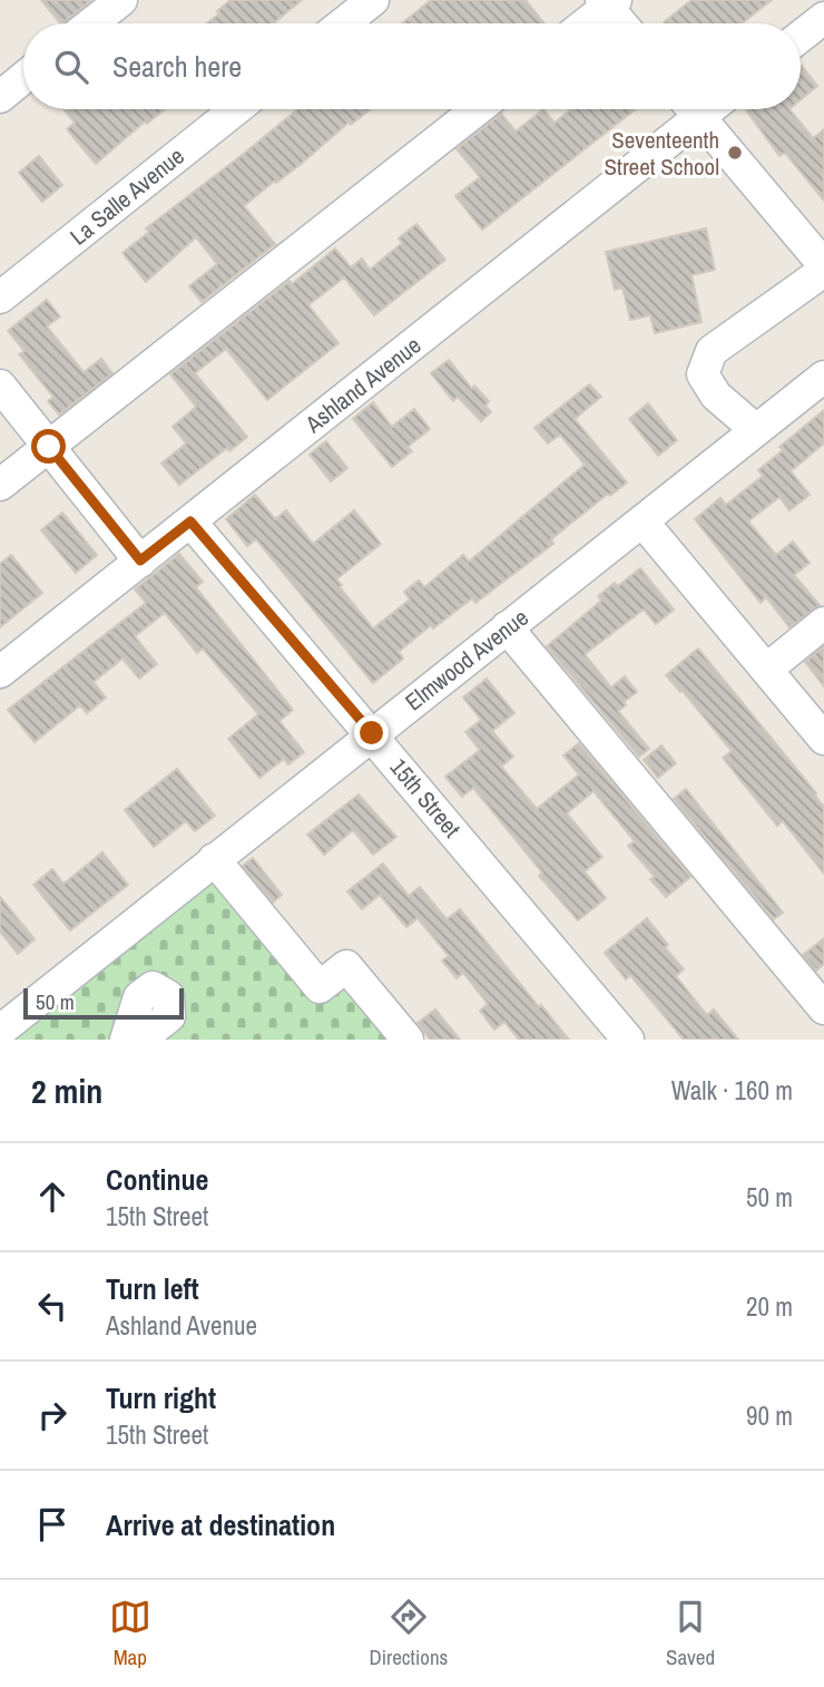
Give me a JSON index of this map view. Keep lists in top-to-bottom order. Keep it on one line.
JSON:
{"streets":{"street":["La Salle Avenue","Ashland Avenue","Elmwood Avenue","15th Street"]},"crossings":[["Ashland Avenue","15th Street"],["Elmwood Avenue","15th Street"]],"places":["Seventeenth Street School"],"scale_bar":"50 m","page":{"search":"Search here","scale":"50 m","heading":["2 min","Walk · 160 m"],"list":[["Continue","15th Street","50 m"],["Turn left","Ashland Avenue","20 m"],["Turn right","15th Street","90 m"],"Arrive at destination"],"nav":["Map","Directions","Saved"]}}
